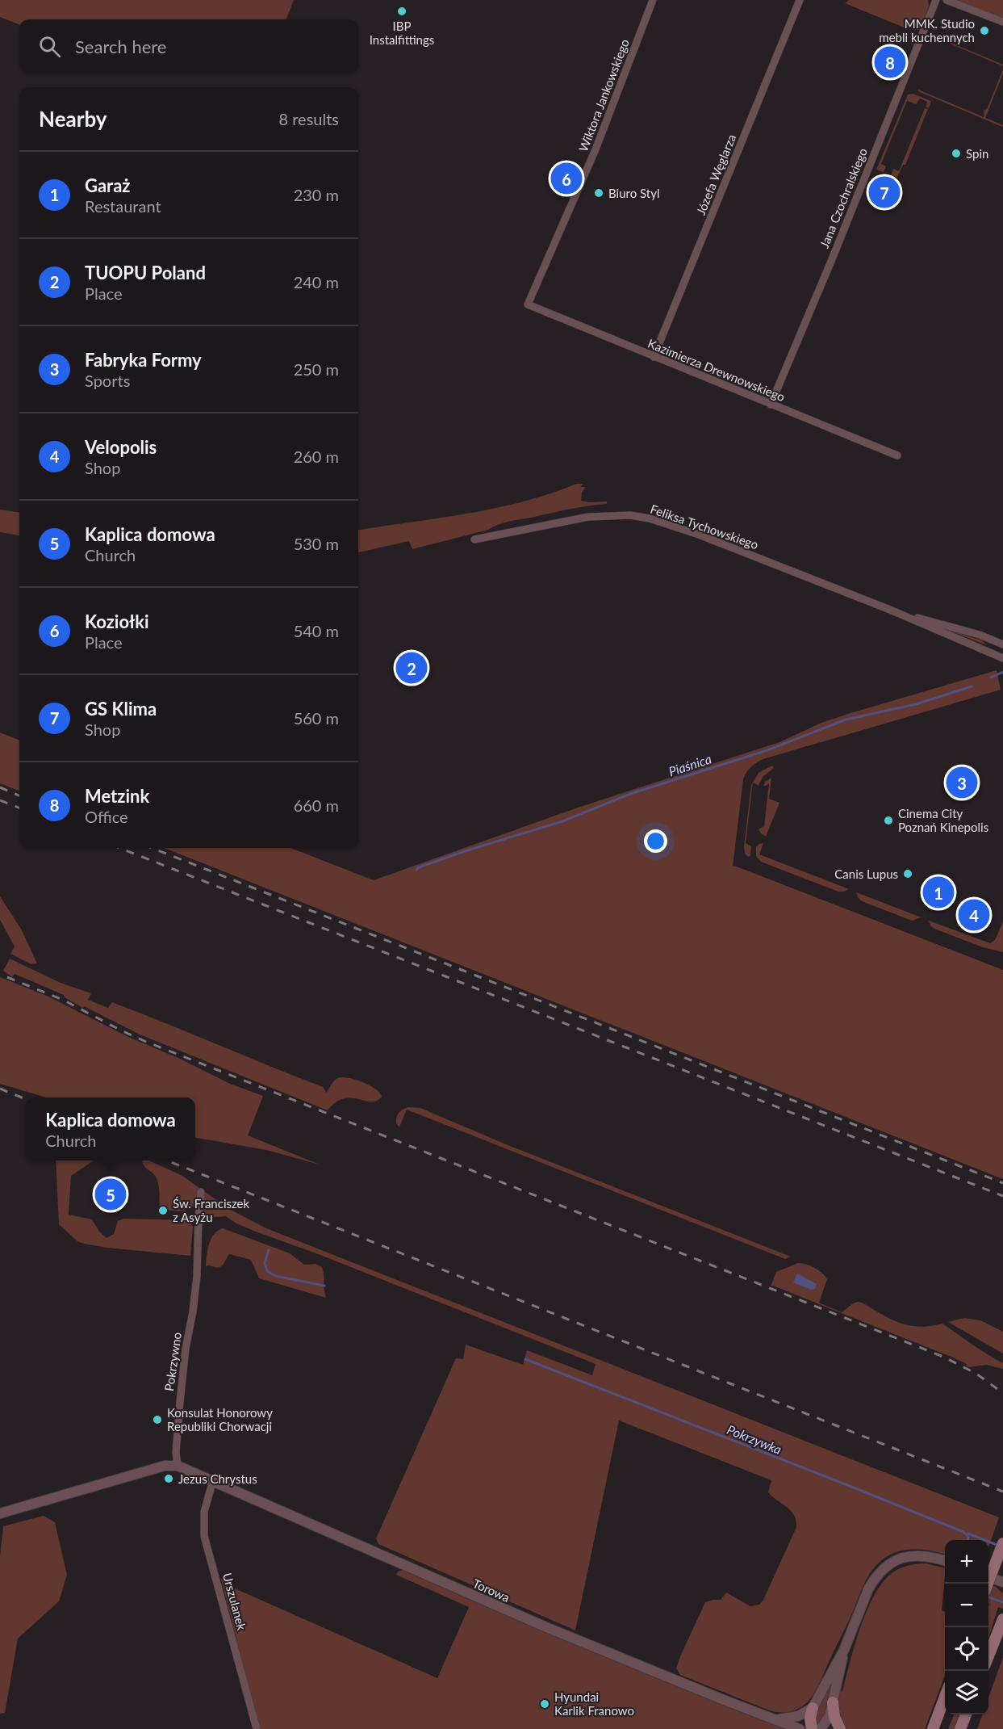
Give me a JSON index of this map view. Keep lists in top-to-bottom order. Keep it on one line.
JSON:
{"streets":{"street":["Wiktora Jankowskiego","Józefa Węglarza","Jana Czochralskiego","Kazimierza Drewnowskiego","Feliksa Tychowskiego","Pokrzywno","Torowa","Urszulanek"]},"crossings":[["Wiktora Jankowskiego","Kazimierza Drewnowskiego"],["Józefa Węglarza","Kazimierza Drewnowskiego"],["Jana Czochralskiego","Kazimierza Drewnowskiego"],["Pokrzywno","Torowa"],["Torowa","Urszulanek"]],"water":["Piaśnica","Pokrzywka"],"places":["IBP Instalfittings","MMK. Studio mebli kuchennych","Spin","Biuro Styl","Cinema City Poznań Kinepolis","Canis Lupus","Św. Franciszek z Asyżu","Konsulat Honorowy Republiki Chorwacji","Jezus Chrystus","Hyundai Karlik Franowo"],"page":{"search":"Search here","pins":["8","6","7","2","3","1","4","5"],"heading":["Nearby","8 results"],"list":[{"mark":"1","name":"Garaż","note":"Restaurant","value":"230 m"},{"mark":"2","name":"TUOPU Poland","note":"Place","value":"240 m"},{"mark":"3","name":"Fabryka Formy","note":"Sports","value":"250 m"},{"mark":"4","name":"Velopolis","note":"Shop","value":"260 m"},{"mark":"5","name":"Kaplica domowa","note":"Church","value":"530 m"},{"mark":"6","name":"Koziołki","note":"Place","value":"540 m"},{"mark":"7","name":"GS Klima","note":"Shop","value":"560 m"},{"mark":"8","name":"Metzink","note":"Office","value":"660 m"}],"popup":["Kaplica domowa","Church"],"map_buttons":["+","−"]}}
